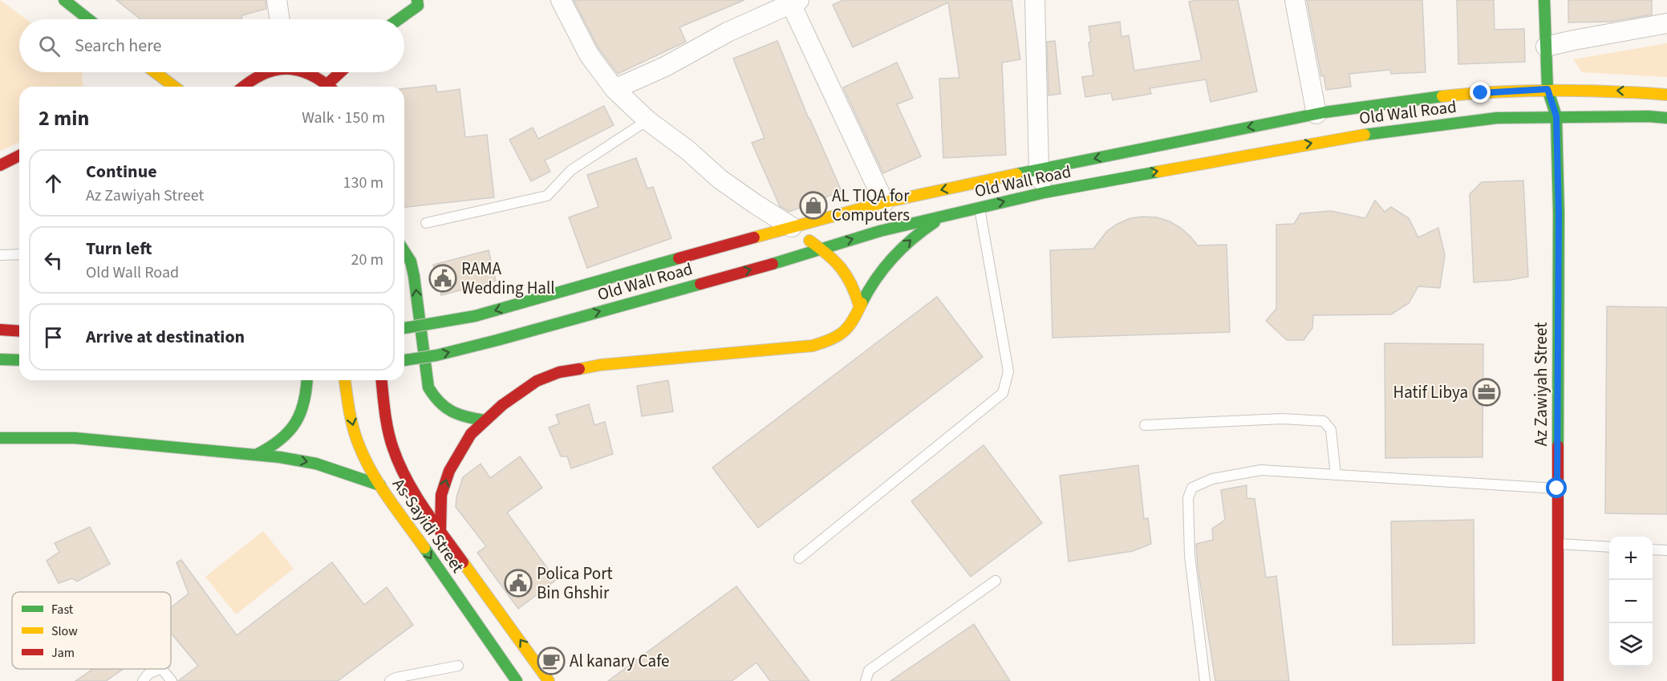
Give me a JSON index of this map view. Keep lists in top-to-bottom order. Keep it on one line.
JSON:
{"streets":{"main road":["Old Wall Road","Az Zawiyah Street","As-Sayidi Street"]},"crossings":[["Old Wall Road","Az Zawiyah Street"]],"places":{"shop":["AL TIQA for Computers"],"public building":["RAMA Wedding Hall","Polica Port Bin Ghshir"],"office":["Hatif Libya"],"cafe":["Al kanary Cafe"]},"legend":["Fast","Slow","Jam"],"page":{"search":"Search here","heading":["2 min","Walk · 150 m"],"list":[["Continue","Az Zawiyah Street","130 m"],["Turn left","Old Wall Road","20 m"],"Arrive at destination"],"map_buttons":["+","−"]}}
